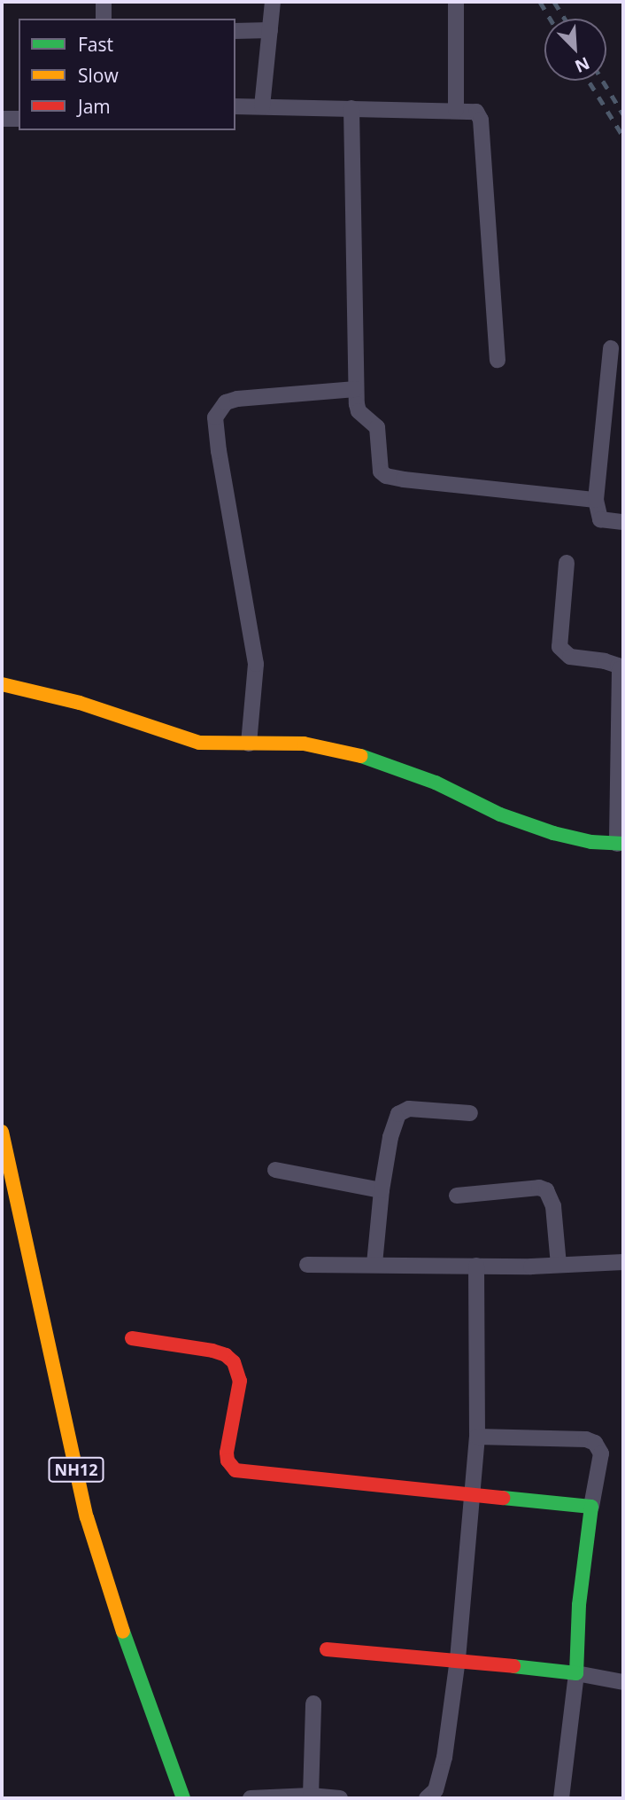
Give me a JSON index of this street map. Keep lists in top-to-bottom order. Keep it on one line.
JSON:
{"streets":{"street":["NH12"]},"legend":["Fast","Slow","Jam"],"north":"bottom right"}
